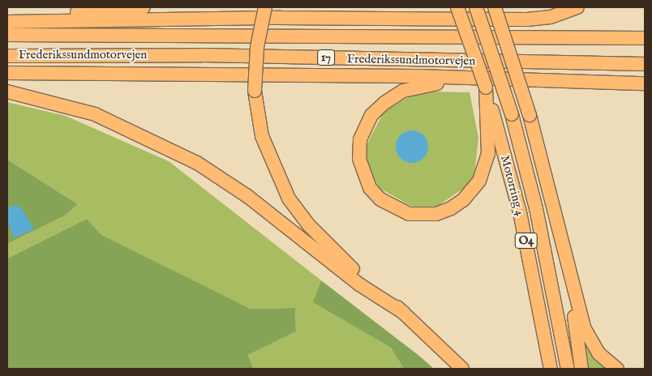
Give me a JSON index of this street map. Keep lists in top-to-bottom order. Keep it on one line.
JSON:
{"streets":{"highway":["Frederikssundmotorvejen","17","Motorring 4","O4"]}}
